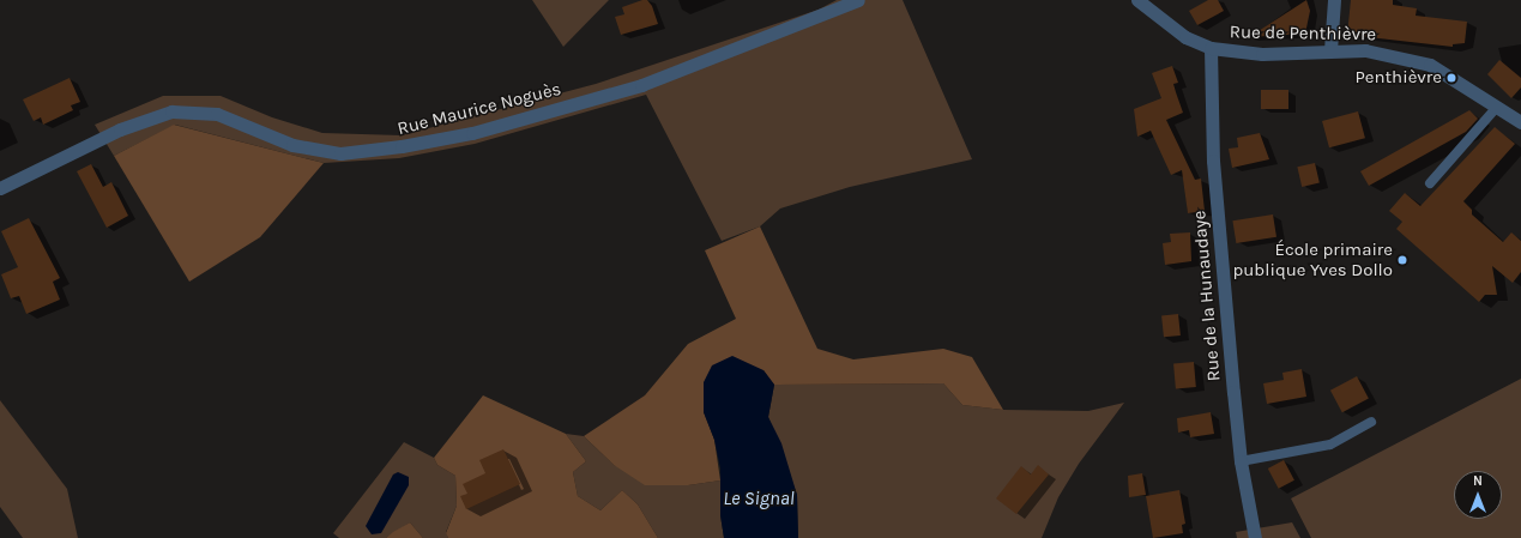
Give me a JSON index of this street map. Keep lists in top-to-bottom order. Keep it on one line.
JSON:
{"streets":{"street":["Rue de Penthièvre","Rue Maurice Noguès","Rue de la Hunaudaye"]},"crossings":[["Rue de Penthièvre","Rue de la Hunaudaye"]],"water":["Le Signal"],"places":["Penthièvre","École primaire publique Yves Dollo"],"north":"top"}
